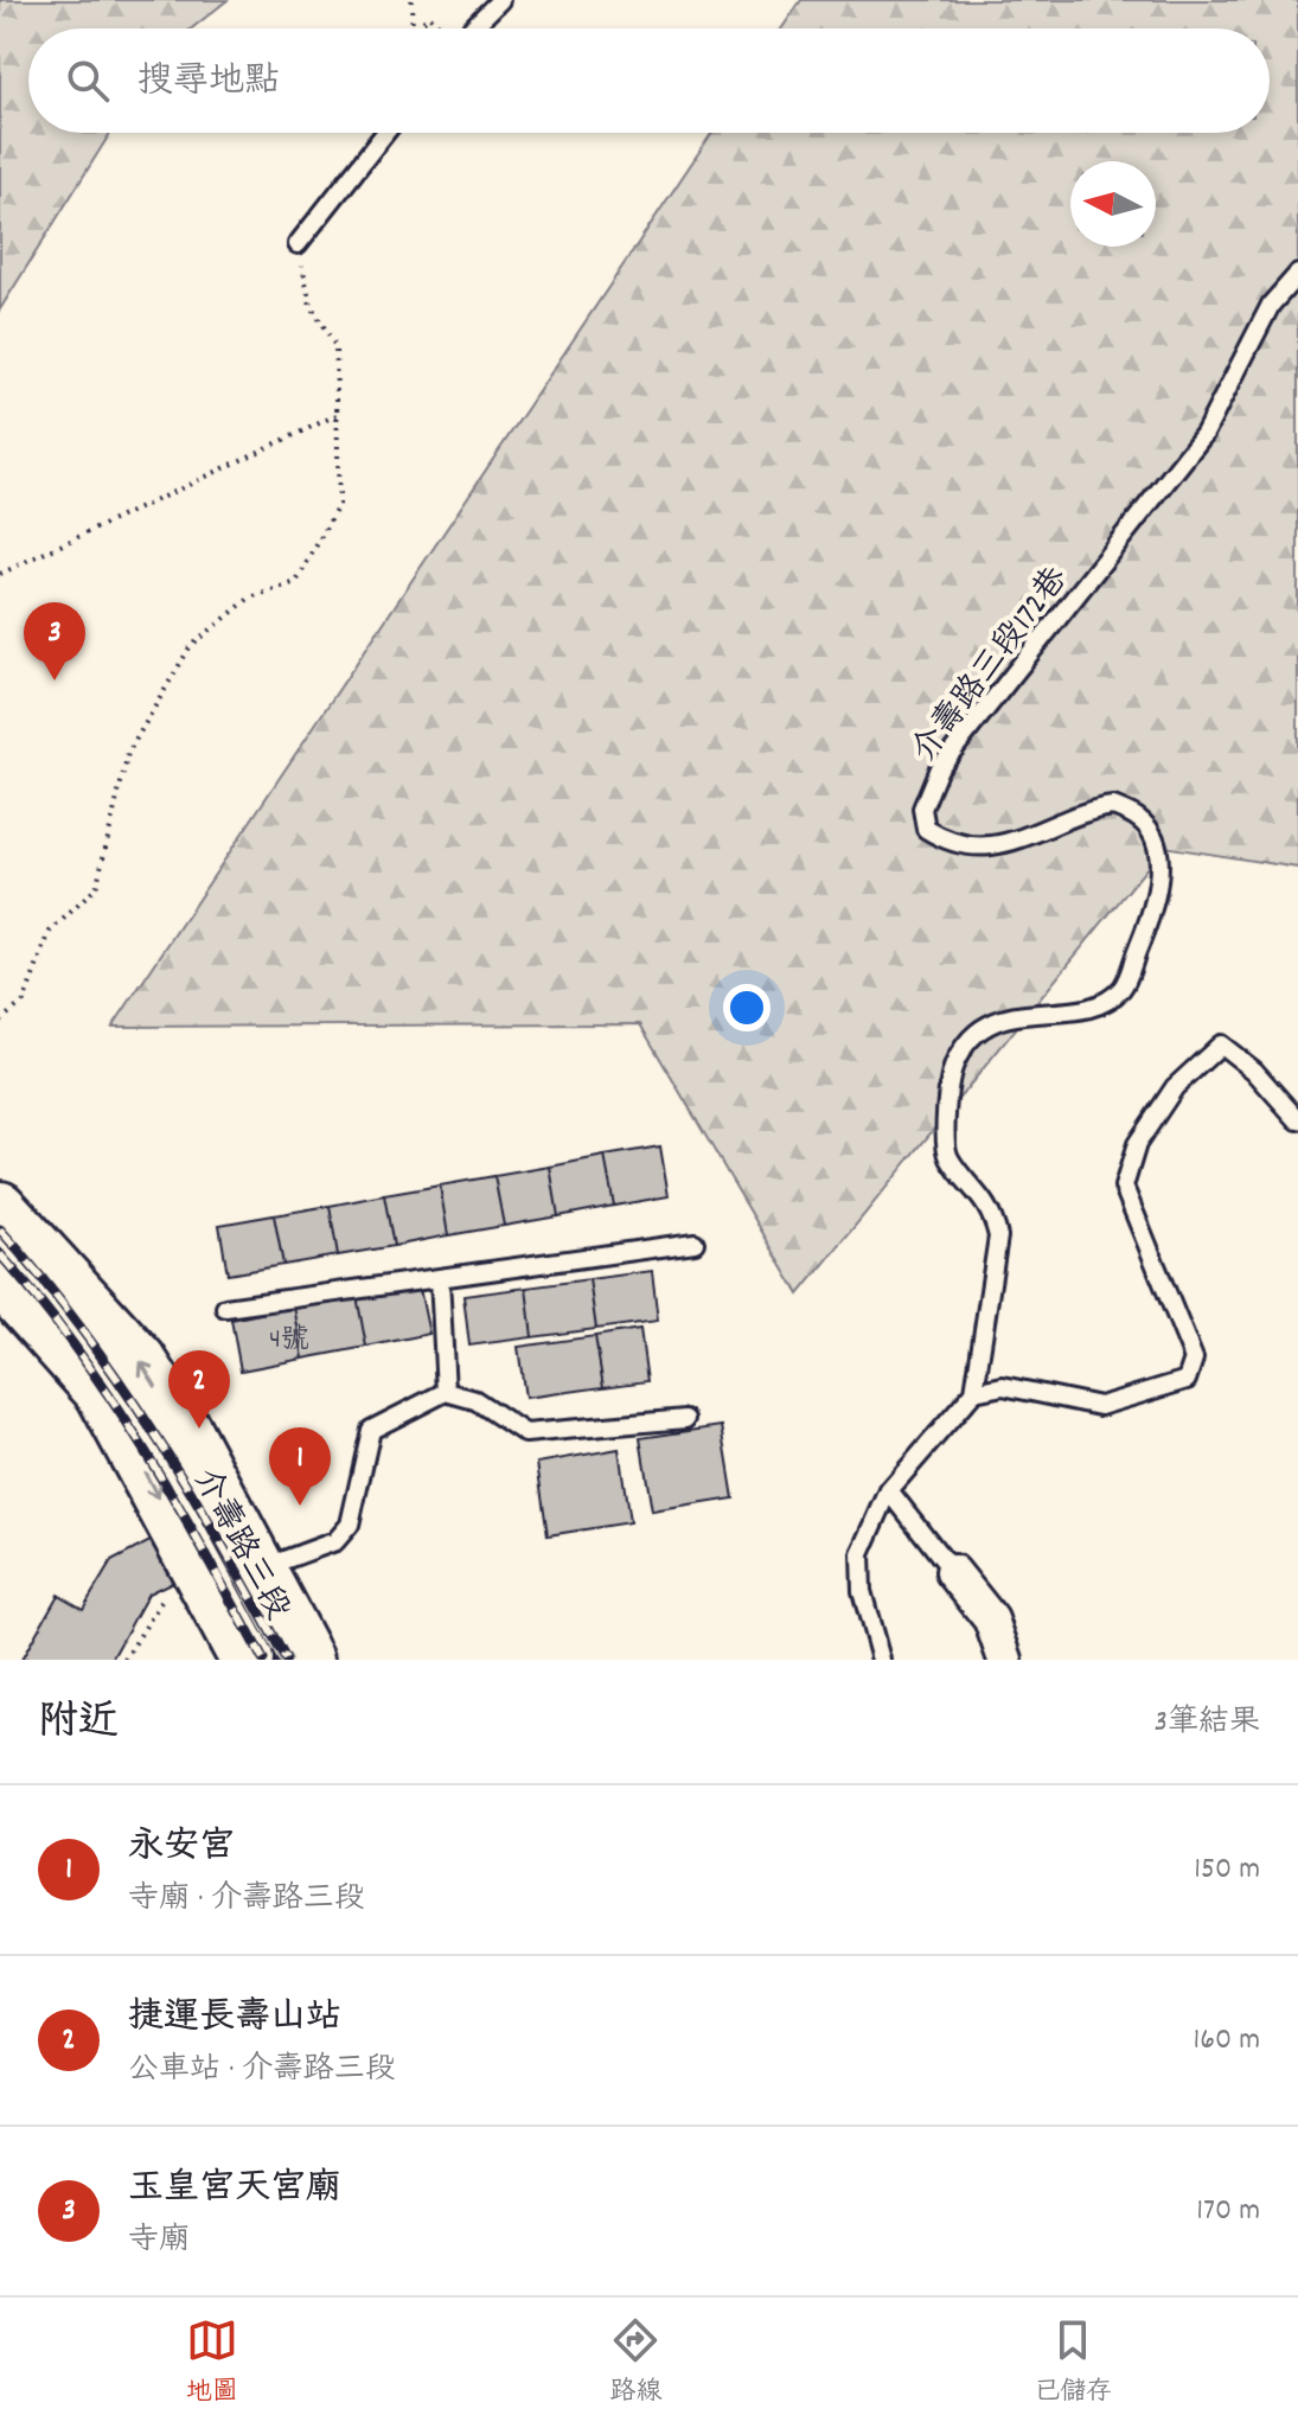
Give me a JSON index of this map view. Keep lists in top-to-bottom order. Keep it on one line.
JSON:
{"streets":{"main road":["介壽路三段"],"lane":["介壽路三段172巷"]},"house_numbers":["4號"],"north":"left","page":{"search":"搜尋地點","pins":["3","2","1"],"heading":["附近","3筆結果"],"list":[{"mark":"1","name":"永安宮","note":"寺廟 · 介壽路三段","value":"150 m"},{"mark":"2","name":"捷運長壽山站","note":"公車站 · 介壽路三段","value":"160 m"},{"mark":"3","name":"玉皇宮天宮廟","note":"寺廟","value":"170 m"}],"nav":["地圖","路線","已儲存"]}}
